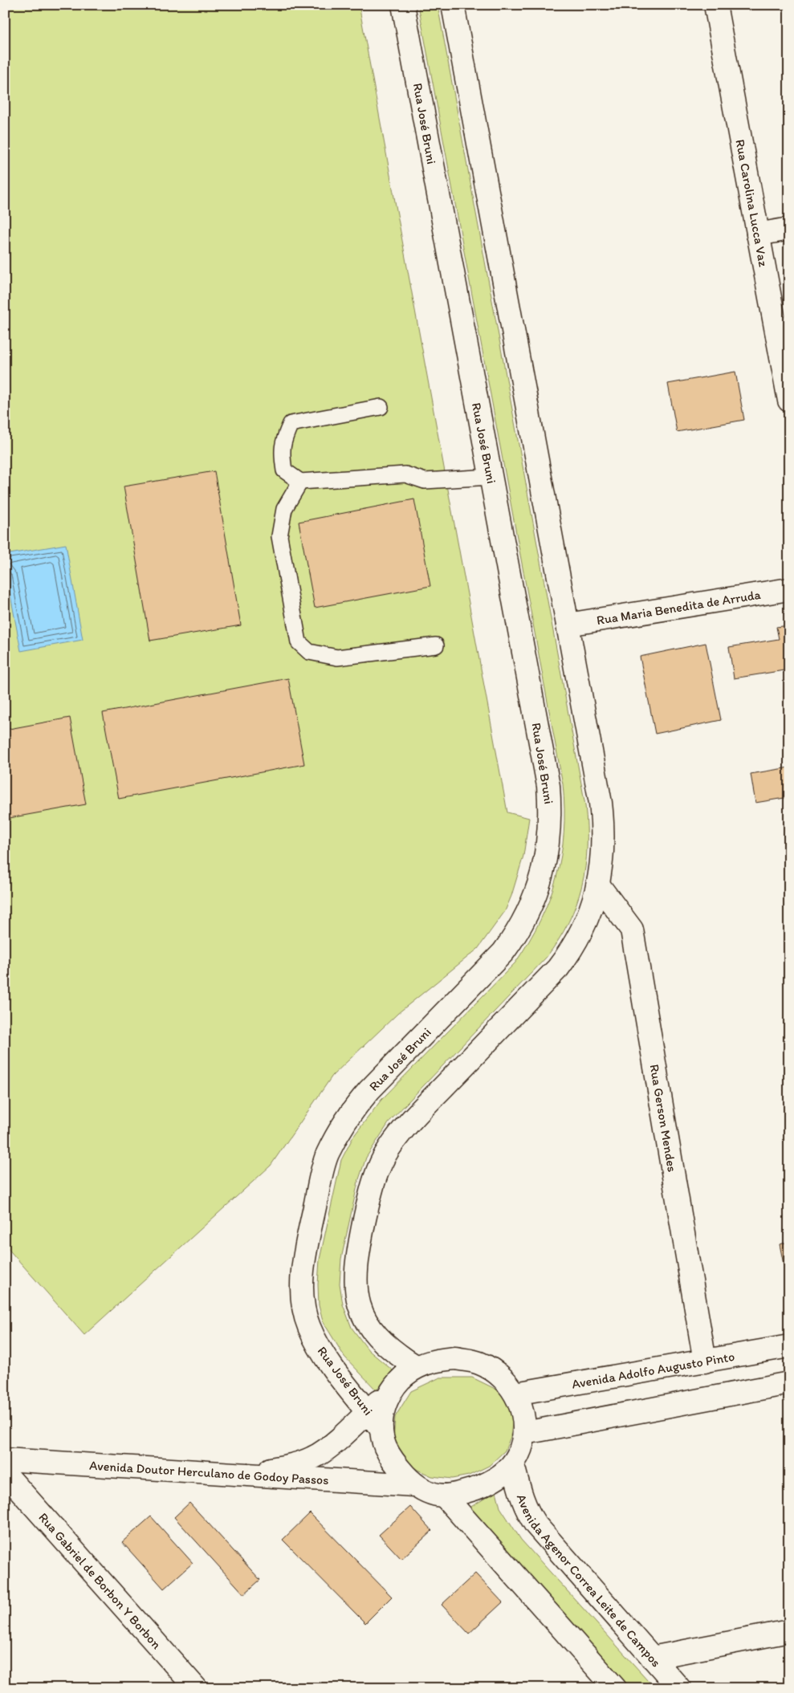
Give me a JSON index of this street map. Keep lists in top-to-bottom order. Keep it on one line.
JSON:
{"streets":{"street":["Rua José Bruni","Rua Carolina Lucca Vaz","Rua Maria Benedita de Arruda","Rua Gerson Mendes","Avenida Adolfo Augusto Pinto","Avenida Doutor Herculano de Godoy Passos","Avenida Agenor Correa Leite de Campos","Rua Gabriel de Borbon Y Borbon"]},"crossings":[["Rua José Bruni","Avenida Adolfo Augusto Pinto"],["Rua José Bruni","Avenida Doutor Herculano de Godoy Passos"],["Rua José Bruni","Avenida Agenor Correa Leite de Campos"],["Rua Gerson Mendes","Avenida Adolfo Augusto Pinto"],["Avenida Adolfo Augusto Pinto","Avenida Doutor Herculano de Godoy Passos"],["Avenida Adolfo Augusto Pinto","Avenida Agenor Correa Leite de Campos"],["Avenida Doutor Herculano de Godoy Passos","Avenida Agenor Correa Leite de Campos"]]}
